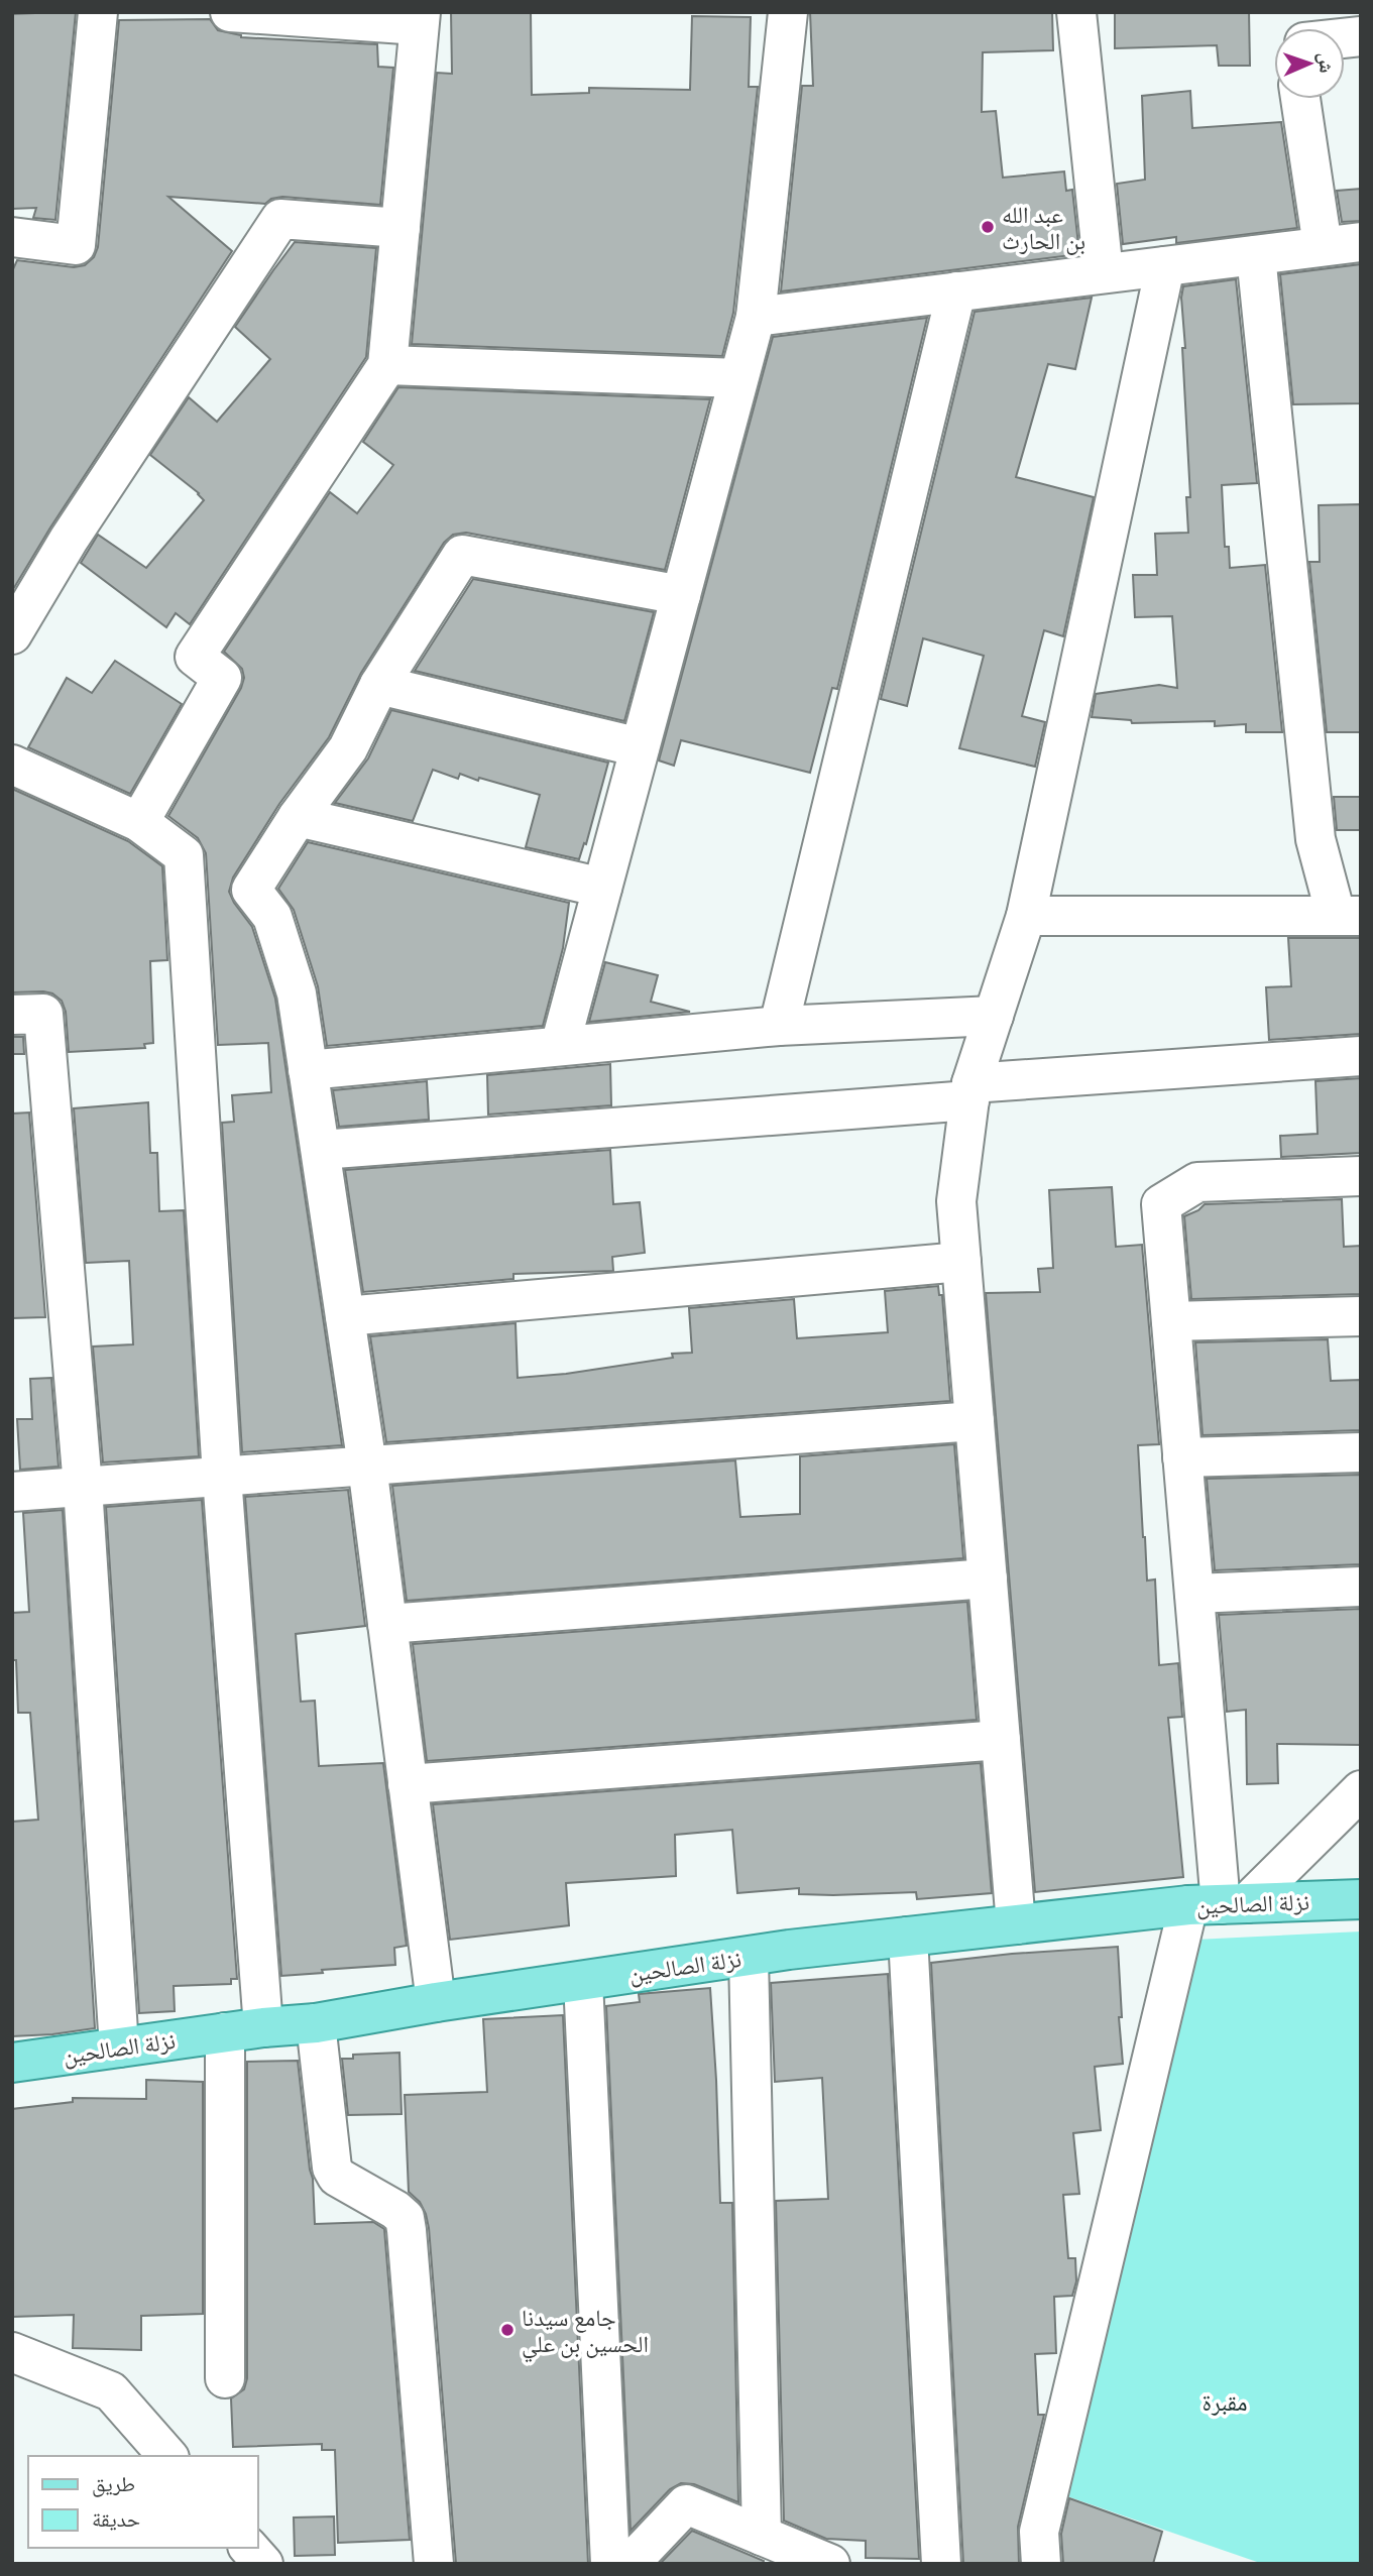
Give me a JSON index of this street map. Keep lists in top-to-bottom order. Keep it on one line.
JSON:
{"streets":{"main road":["نزلة الصالحين"]},"parks":["مقبرة"],"places":["عبد الله بن الحارث","جامع سيدنا الحسين بن علي"],"legend":["طريق","حديقة"],"north":"right"}
